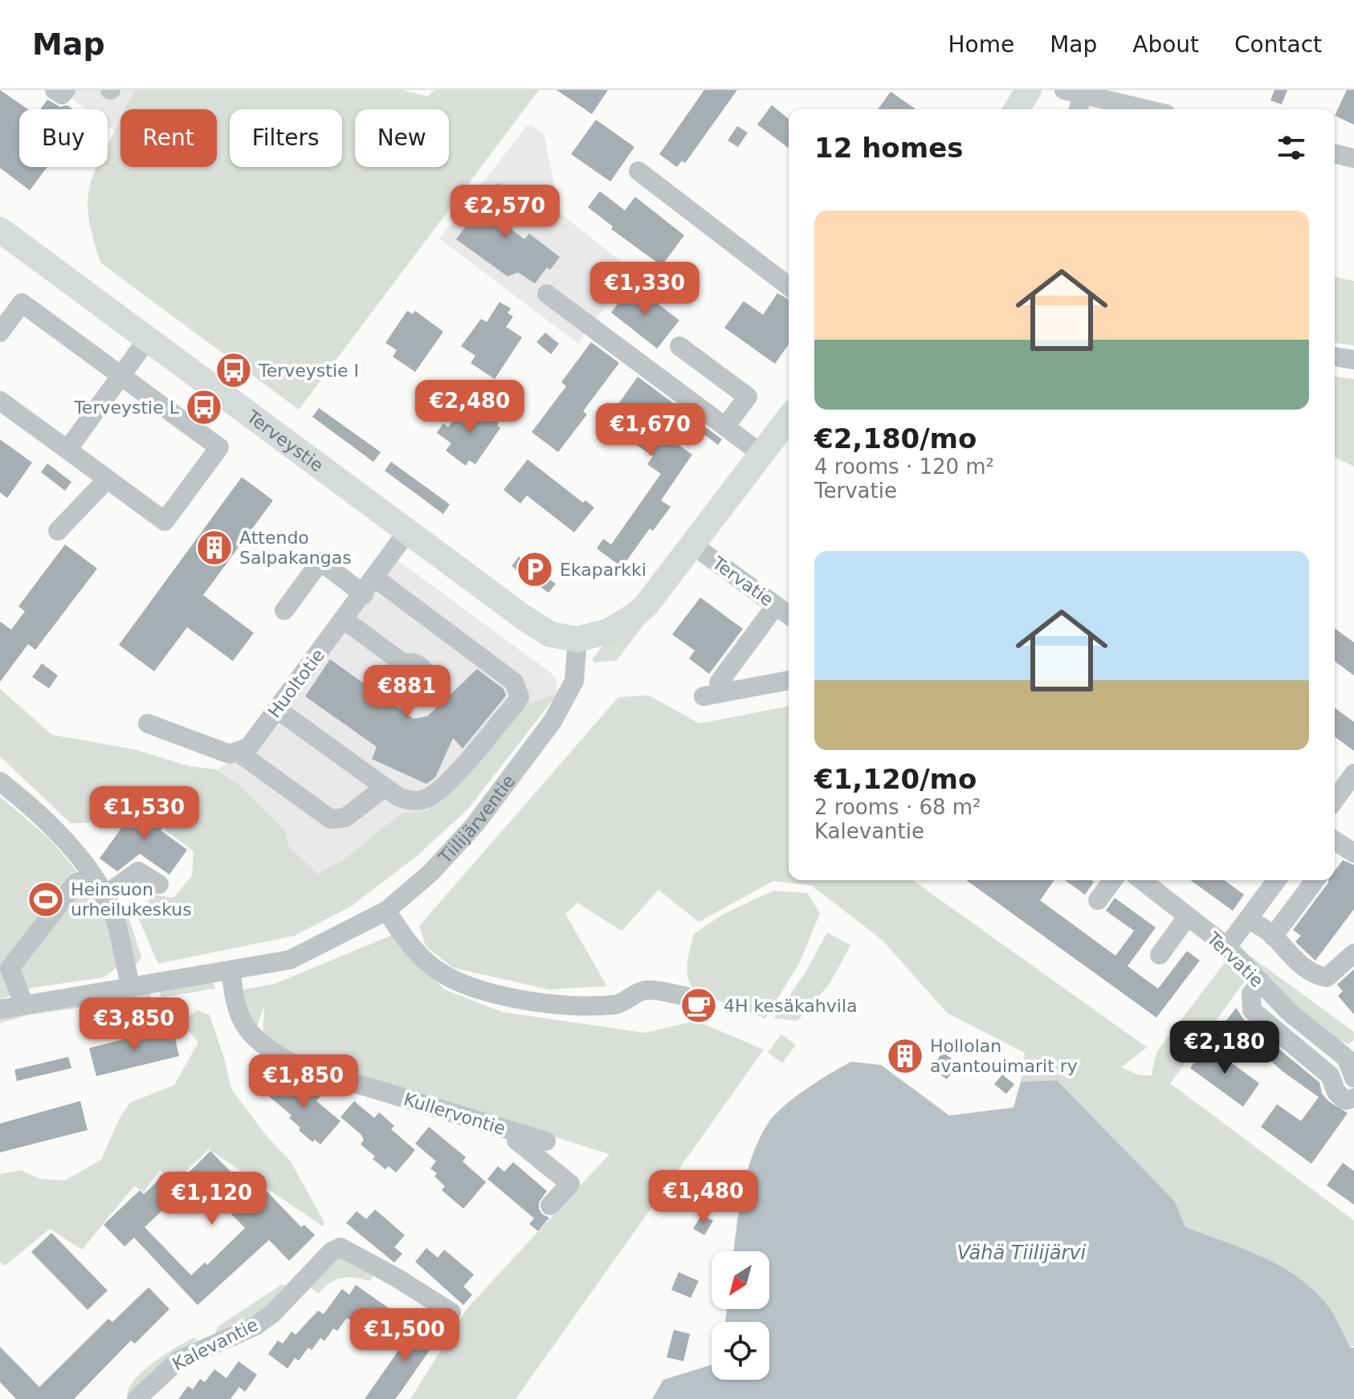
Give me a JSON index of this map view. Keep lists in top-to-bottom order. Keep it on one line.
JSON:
{"streets":{"main road":["Terveystie"],"street":["Tervatie","Huoltotie","Tiilijärventie","Kullervontie","Kalevantie"]},"crossings":[["Terveystie","Huoltotie"],["Terveystie","Tiilijärventie"],["Tiilijärventie","Kullervontie"]],"water":["Vähä Tiilijärvi"],"places":{"bus stop":["Terveystie I","Terveystie L"],"building":["Attendo Salpakangas","Hollolan avantouimarit ry"],"parking":["Ekaparkki"],"sports":["Heinsuon urheilukeskus"],"cafe":["4H kesäkahvila"]},"north":"bottom left","page":{"header":"Map","nav":["Home","Map","About","Contact"],"chip":["Buy","Rent","Filters","New"],"heading":"12 homes","price":["€2,570","€1,330","€2,480","€1,670","€881","€1,530","€3,850","€2,180","€1,850","€1,480","€1,120","€1,500"],"list":[{"name":"€2,180/mo","note":"4 rooms · 120 m² · Tervatie"},{"name":"€1,120/mo","note":"2 rooms · 68 m² · Kalevantie"}]}}
